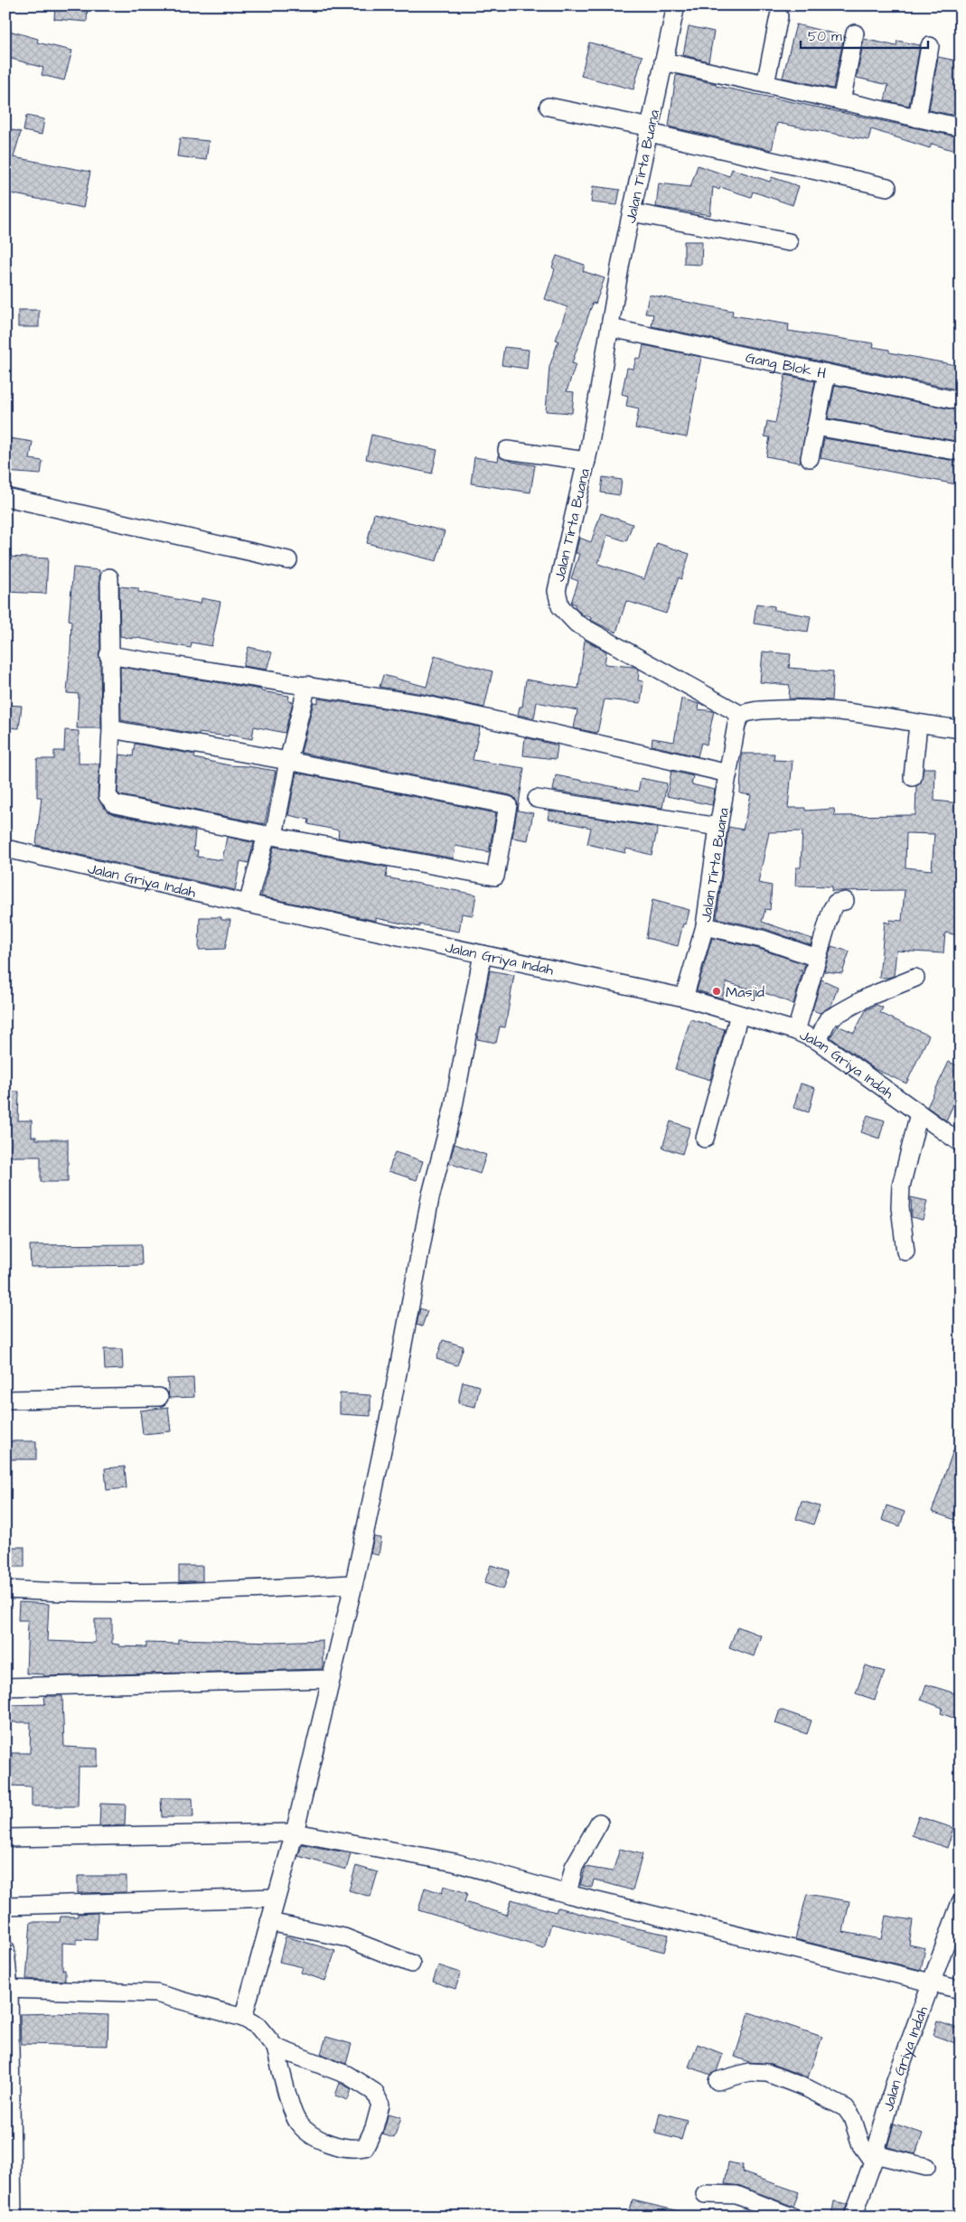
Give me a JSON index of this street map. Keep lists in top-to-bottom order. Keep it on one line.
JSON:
{"streets":{"street":["Jalan Tirta Buana","Gang Blok H","Jalan Griya Indah"]},"crossings":[["Jalan Tirta Buana","Gang Blok H"],["Jalan Tirta Buana","Jalan Griya Indah"]],"places":["Masjid"],"scale_bar":"50 m"}
